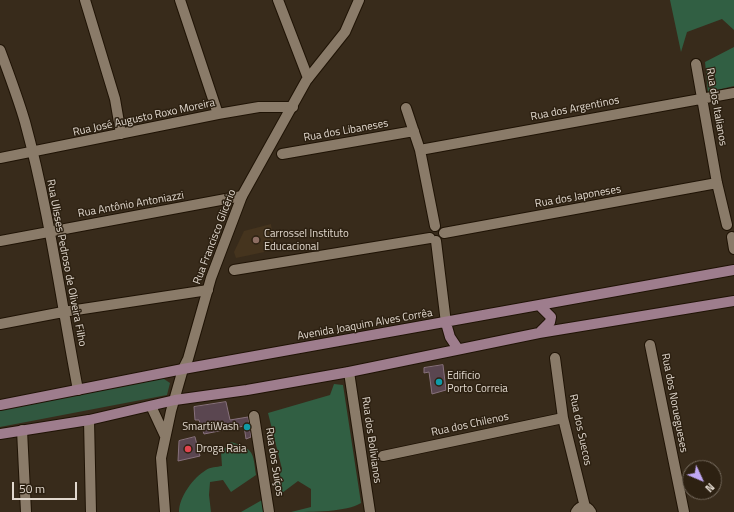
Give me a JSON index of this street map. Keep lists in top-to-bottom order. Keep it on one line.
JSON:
{"streets":{"main road":["Avenida Joaquim Alves Corrêa"],"street":["Rua dos Italianos","Rua dos Argentinos","Rua José Augusto Roxo Moreira","Rua dos Libaneses","Rua dos Japoneses","Rua Antônio Antoniazzi","Rua Francisco Glicério","Rua Ulisses Pedroso de Oliveira Filho","Rua dos Noruegueses","Rua dos Chilenos","Rua dos Suecos","Rua dos Bolivianos","Rua dos Suíços"]},"crossings":[["Rua dos Italianos","Rua dos Argentinos"],["Rua dos Italianos","Rua dos Japoneses"],["Rua José Augusto Roxo Moreira","Rua Francisco Glicério"],["Rua José Augusto Roxo Moreira","Rua Ulisses Pedroso de Oliveira Filho"],["Rua Antônio Antoniazzi","Rua Francisco Glicério"],["Rua Antônio Antoniazzi","Rua Ulisses Pedroso de Oliveira Filho"],["Rua Francisco Glicério","Avenida Joaquim Alves Corrêa"],["Rua Ulisses Pedroso de Oliveira Filho","Avenida Joaquim Alves Corrêa"],["Rua dos Chilenos","Rua dos Suecos"]],"places":["Carrossel Instituto Educacional","Edificio Porto Correia","SmartiWash","Droga Raia"],"scale_bar":"50 m","north":"bottom right"}
